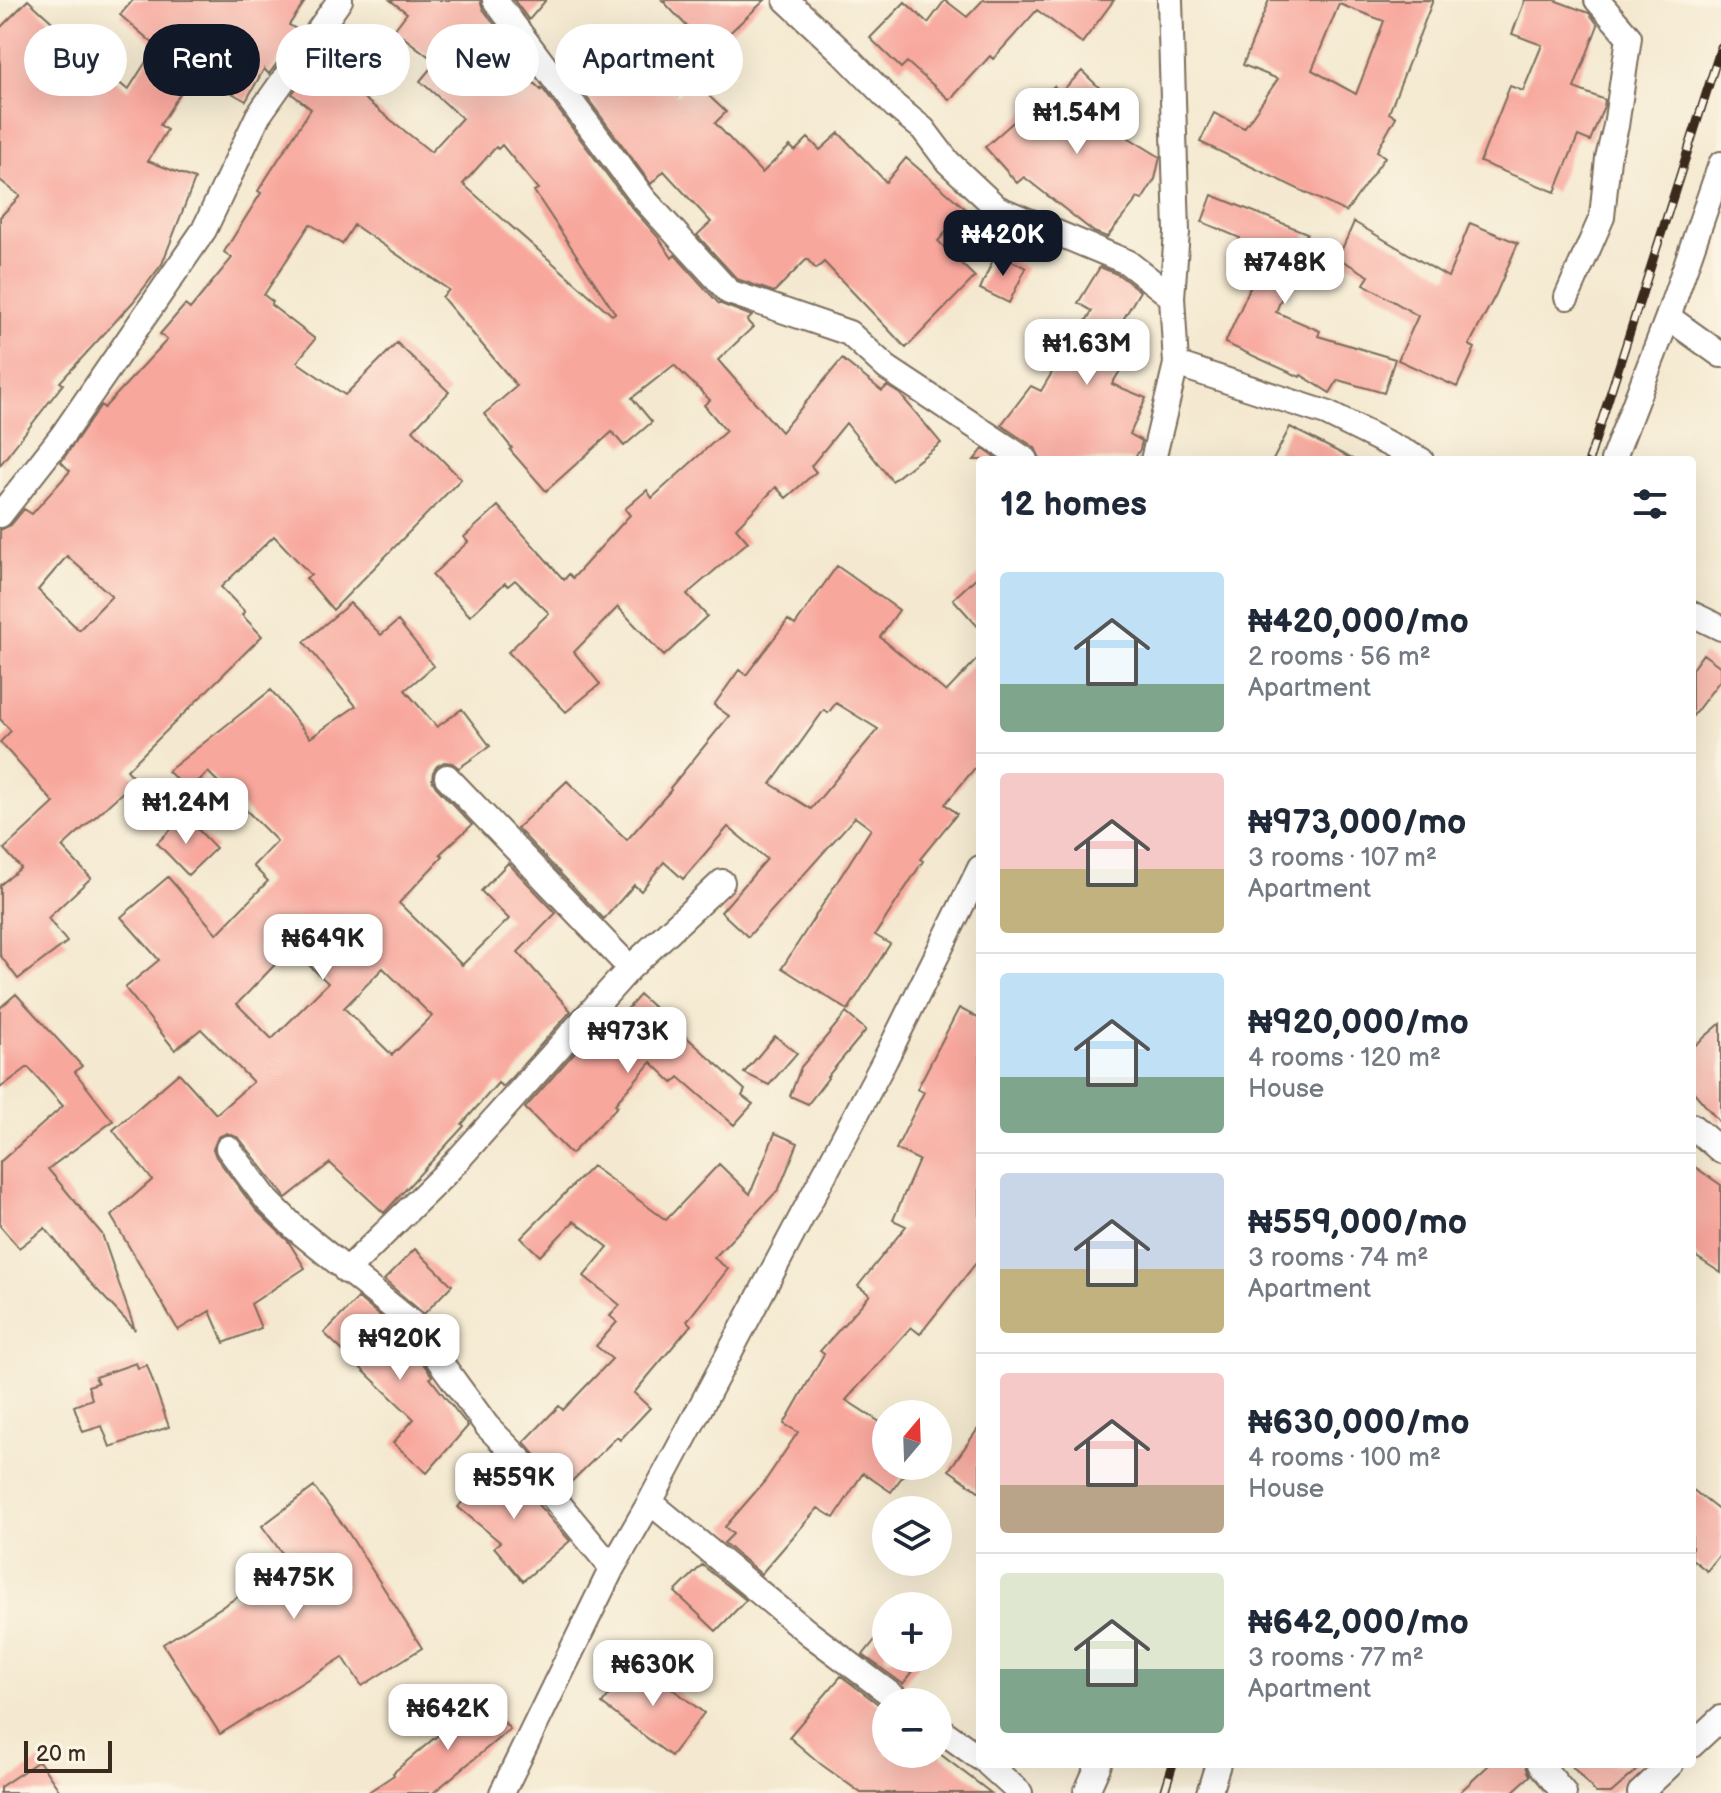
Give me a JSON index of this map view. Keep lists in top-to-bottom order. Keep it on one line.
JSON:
{"scale_bar":"20 m","north":"top","page":{"chip":["Buy","Rent","Filters","New","Apartment"],"price":["₦1.54M","₦420K","₦748K","₦1.63M","₦1.24M","₦649K","₦973K","₦920K","₦559K","₦475K","₦630K","₦642K"],"heading":"12 homes","list":[{"name":"₦420,000/mo","note":"2 rooms · 56 m² · Apartment"},{"name":"₦973,000/mo","note":"3 rooms · 107 m² · Apartment"},{"name":"₦920,000/mo","note":"4 rooms · 120 m² · House"},{"name":"₦559,000/mo","note":"3 rooms · 74 m² · Apartment"},{"name":"₦630,000/mo","note":"4 rooms · 100 m² · House"},{"name":"₦642,000/mo","note":"3 rooms · 77 m² · Apartment"}],"map_buttons":["+","−"],"scale":"20 m"}}
